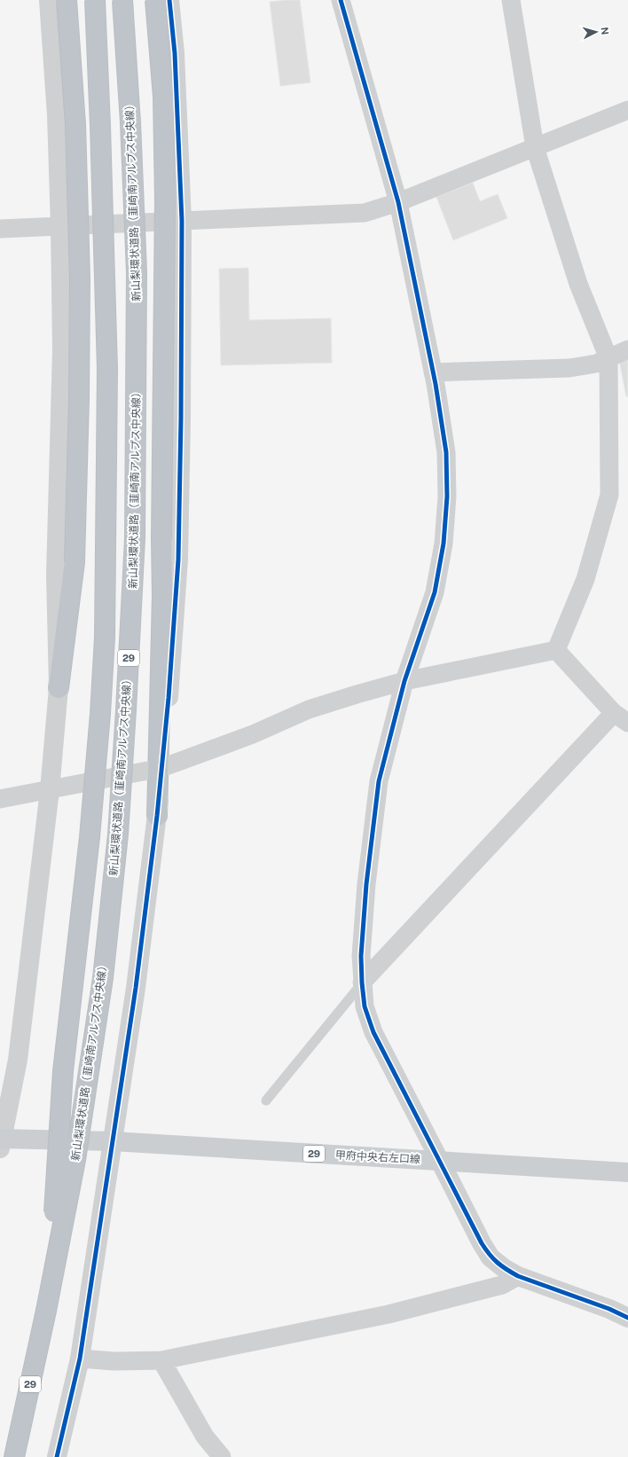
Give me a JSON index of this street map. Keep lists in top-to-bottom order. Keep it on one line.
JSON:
{"streets":{"highway":["新山梨環状道路（韮崎南アルプス中央線）","29"],"main road":["甲府中央右左口線"]},"north":"right"}
